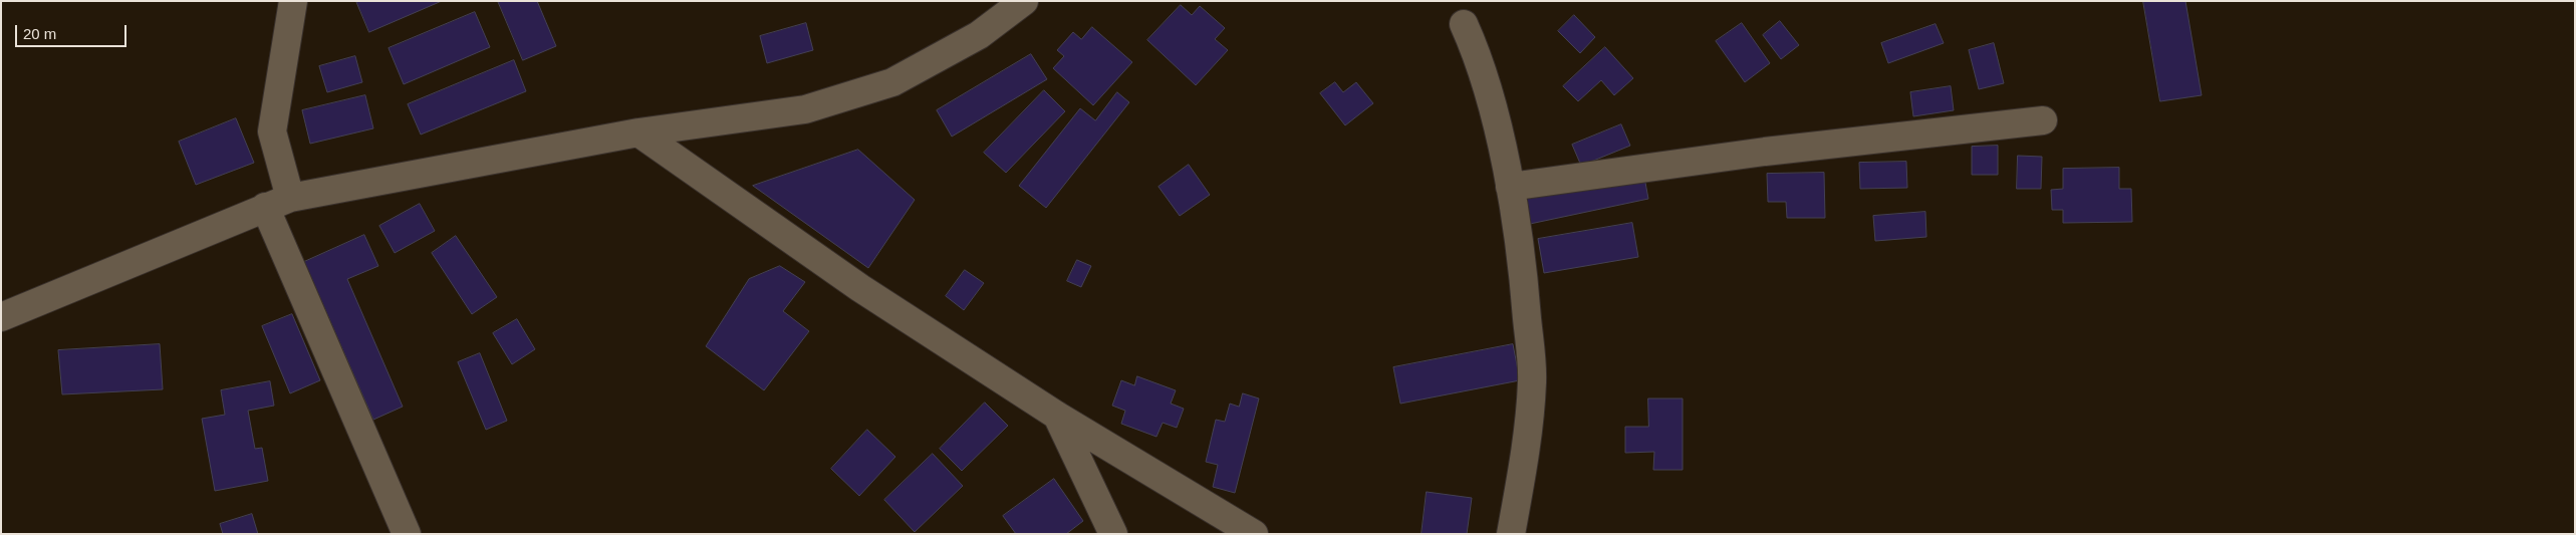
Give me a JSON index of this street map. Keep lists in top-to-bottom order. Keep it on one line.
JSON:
{"scale_bar":"20 m"}
